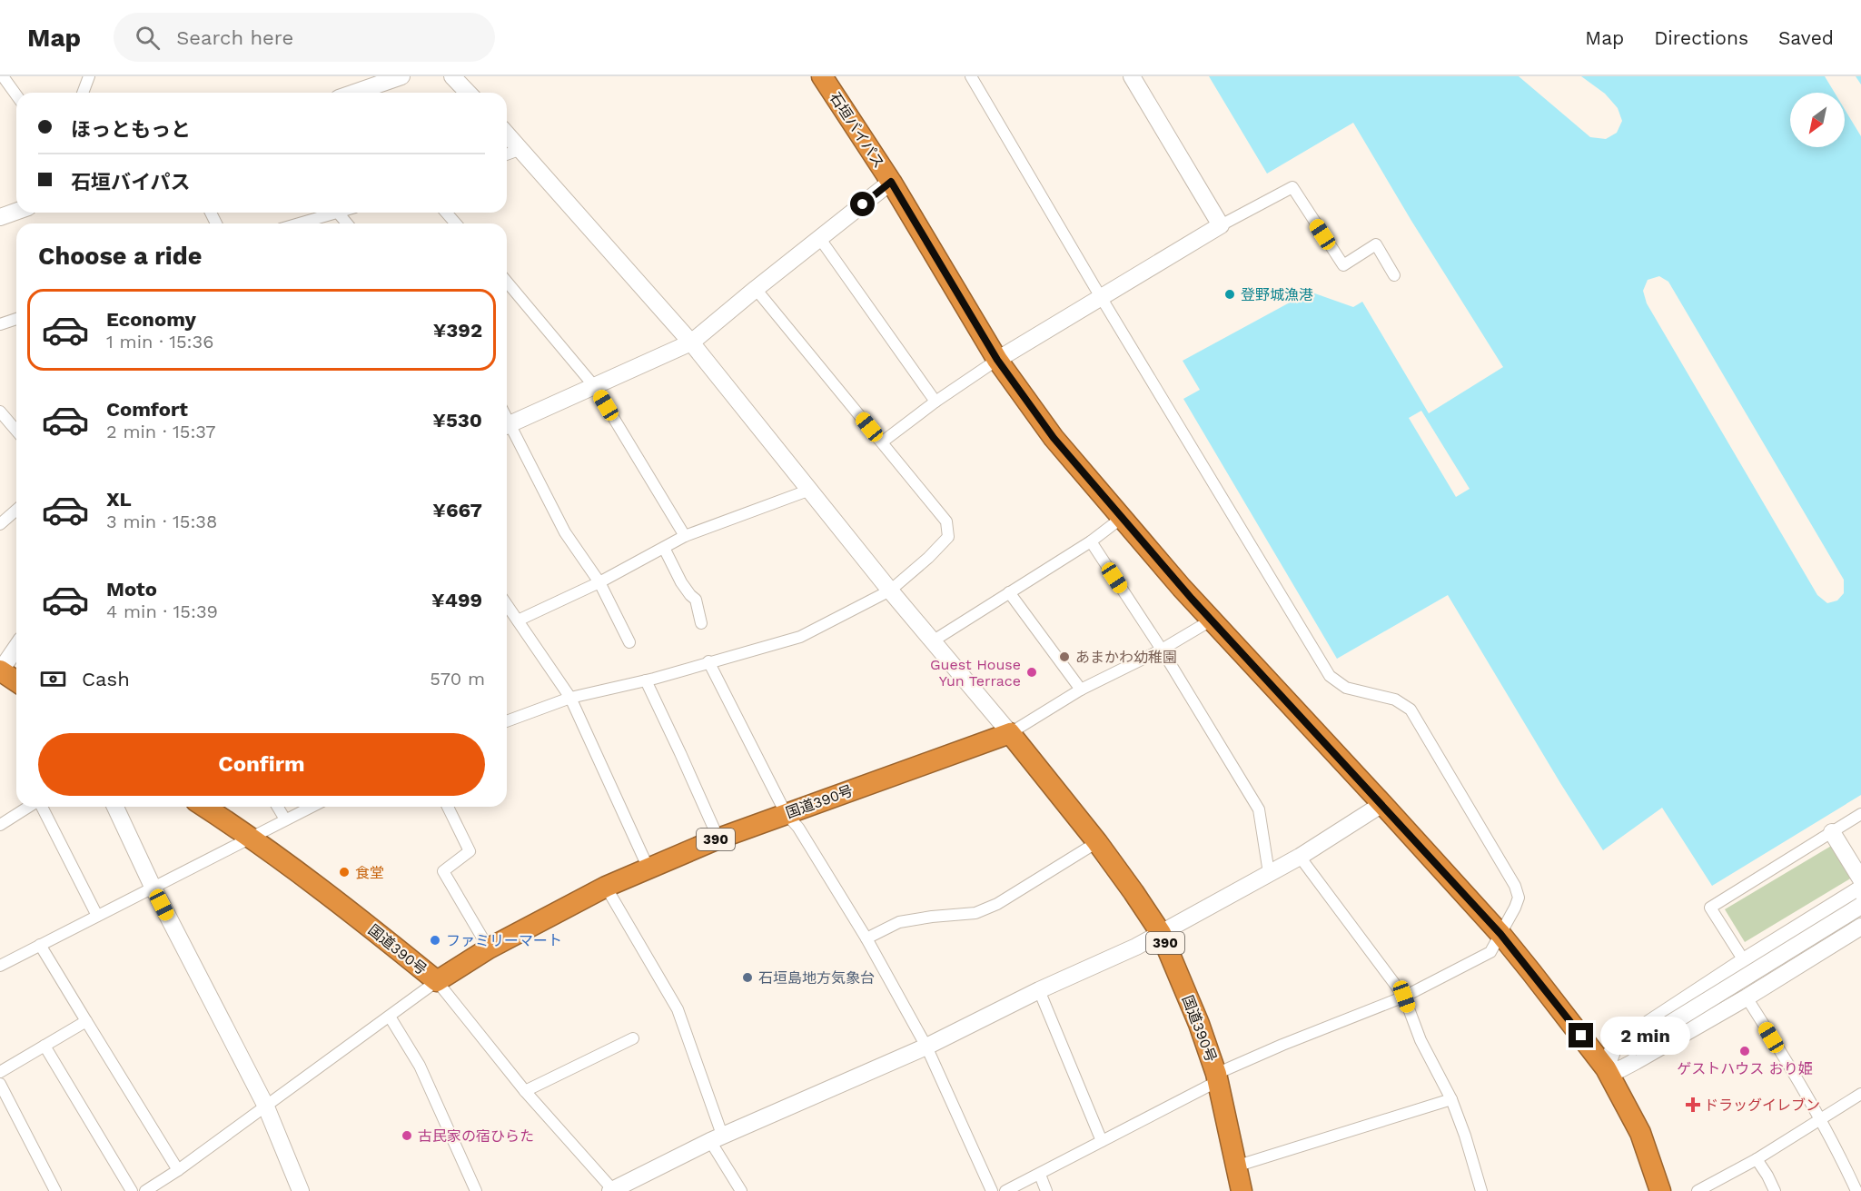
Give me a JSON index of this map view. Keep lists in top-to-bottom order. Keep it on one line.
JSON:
{"streets":{"highway":["石垣バイパス","国道390号","390"]},"places":{"other":["登野城漁港","あまかわ幼稚園","Guest House Yun Terrace","食堂","ファミリーマート","石垣島地方気象台","ゲストハウス おり姫","古民家の宿ひらた"],"health":["ドラッグイレブン"]},"north":"bottom left","page":{"header":"Map","search":"Search here","nav":["Map","Directions","Saved"],"banner":["ほっともっと","石垣バイパス"],"heading":"Choose a ride","list":[{"name":"Economy","note":"1 min · 15:36","value":"¥392"},{"name":"Comfort","note":"2 min · 15:37","value":"¥530"},{"name":"XL","note":"3 min · 15:38","value":"¥667"},{"name":"Moto","note":"4 min · 15:39","value":"¥499"}],"pay":["Cash","570 m"],"buttons":"Confirm","bubble":"2 min"}}
